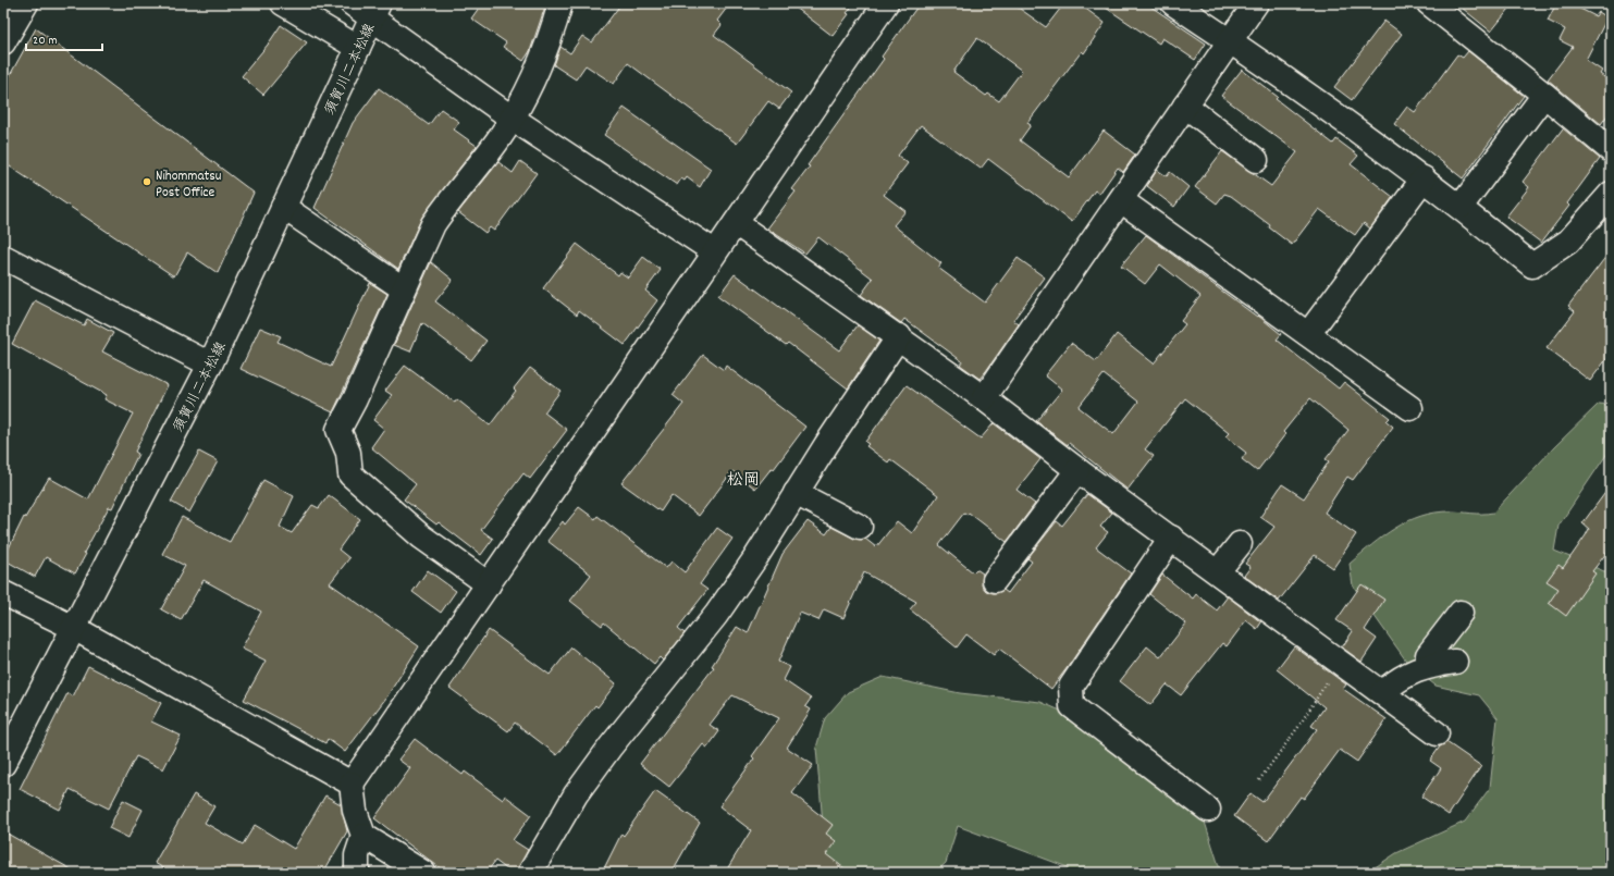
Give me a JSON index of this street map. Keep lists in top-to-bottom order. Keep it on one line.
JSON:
{"streets":{"street":["須賀川二本松線"]},"districts":["松岡"],"places":["Nihommatsu Post Office"],"scale_bar":"20 m"}
